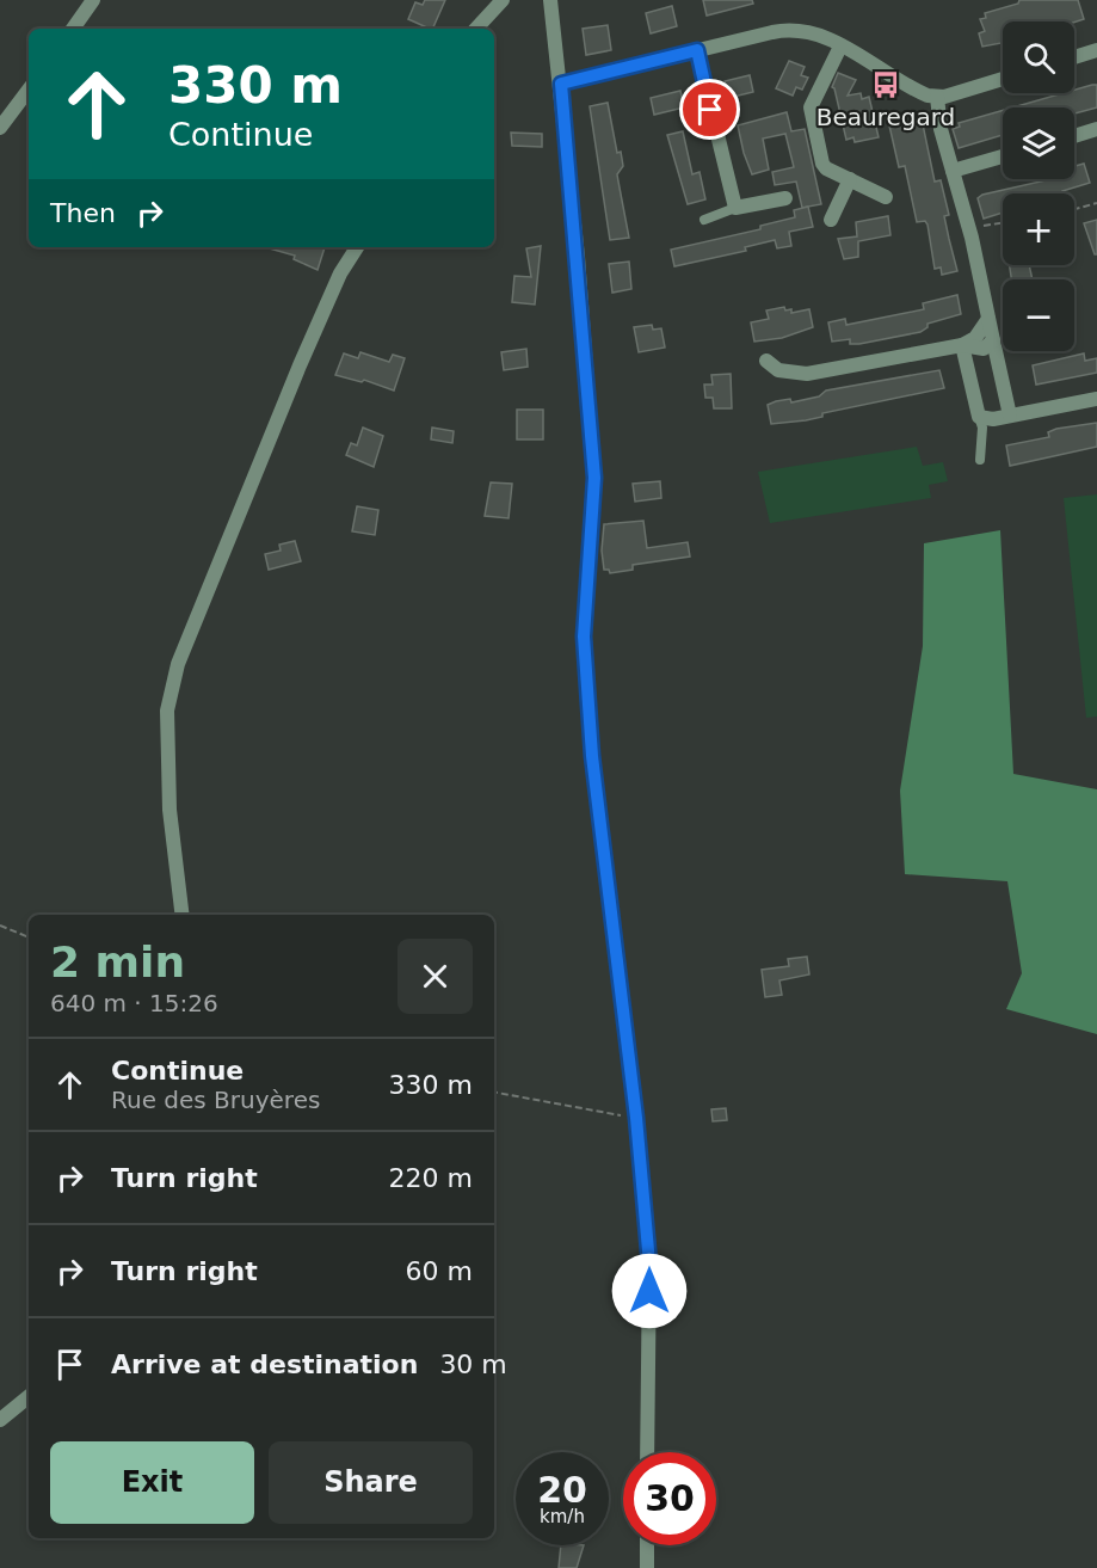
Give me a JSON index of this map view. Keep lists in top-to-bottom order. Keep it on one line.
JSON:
{"places":{"bus stop":["Beauregard"]},"page":{"map_buttons":["+","−"],"turn":["330 m","Continue"],"then":"Then","heading":["2 min","640 m · 15:26"],"list":[{"name":"Continue","note":"Rue des Bruyères","value":"330 m"},{"name":"Turn right","value":"220 m"},{"name":"Turn right","value":"60 m"},{"name":"Arrive at destination","value":"30 m"}],"buttons":["Exit","Share"],"speed":"20 km/h","limit":"30"}}
